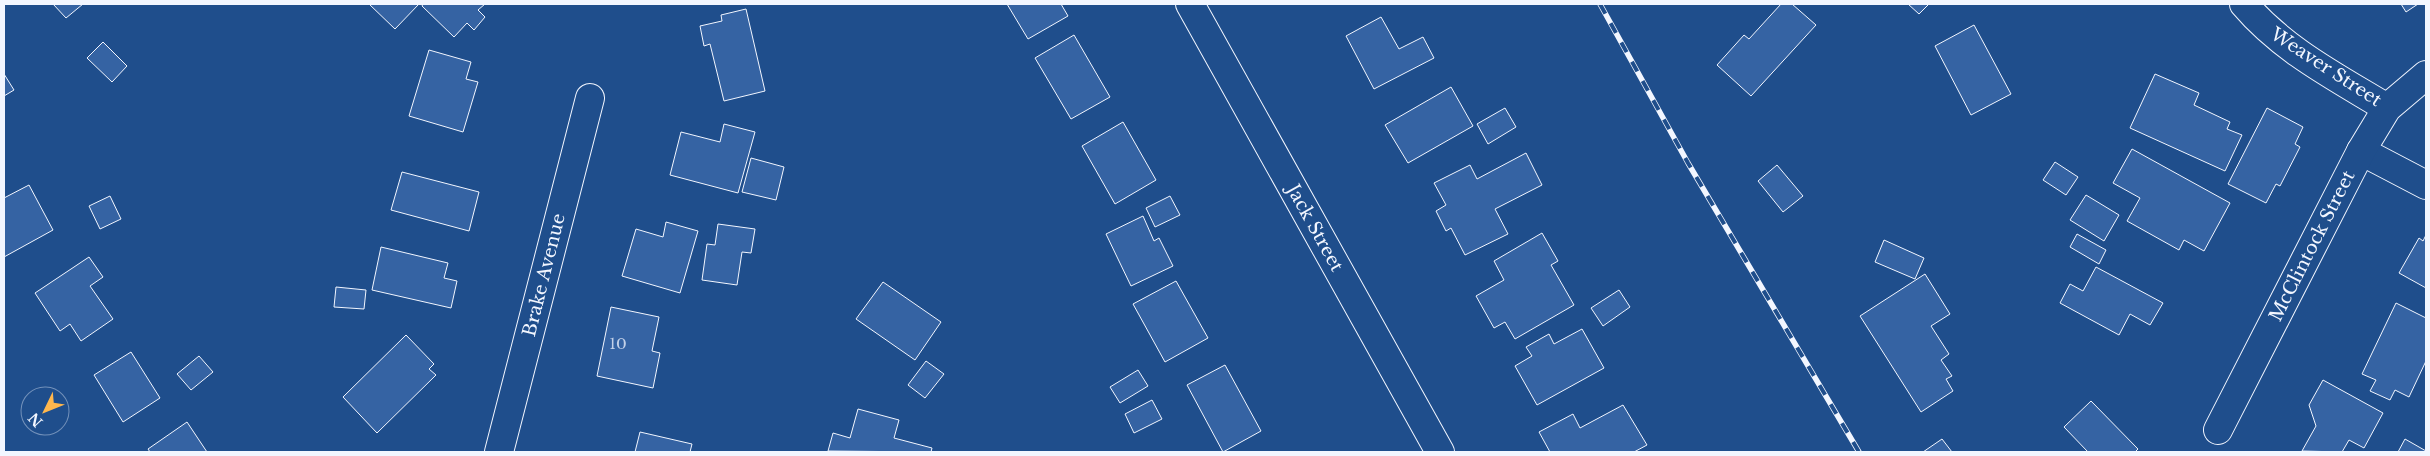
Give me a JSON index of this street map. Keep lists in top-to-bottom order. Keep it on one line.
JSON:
{"streets":{"street":["Weaver Street","Jack Street","McClintock Street","Brake Avenue"]},"crossings":[["Weaver Street","McClintock Street"]],"house_numbers":["10"],"north":"bottom left"}
